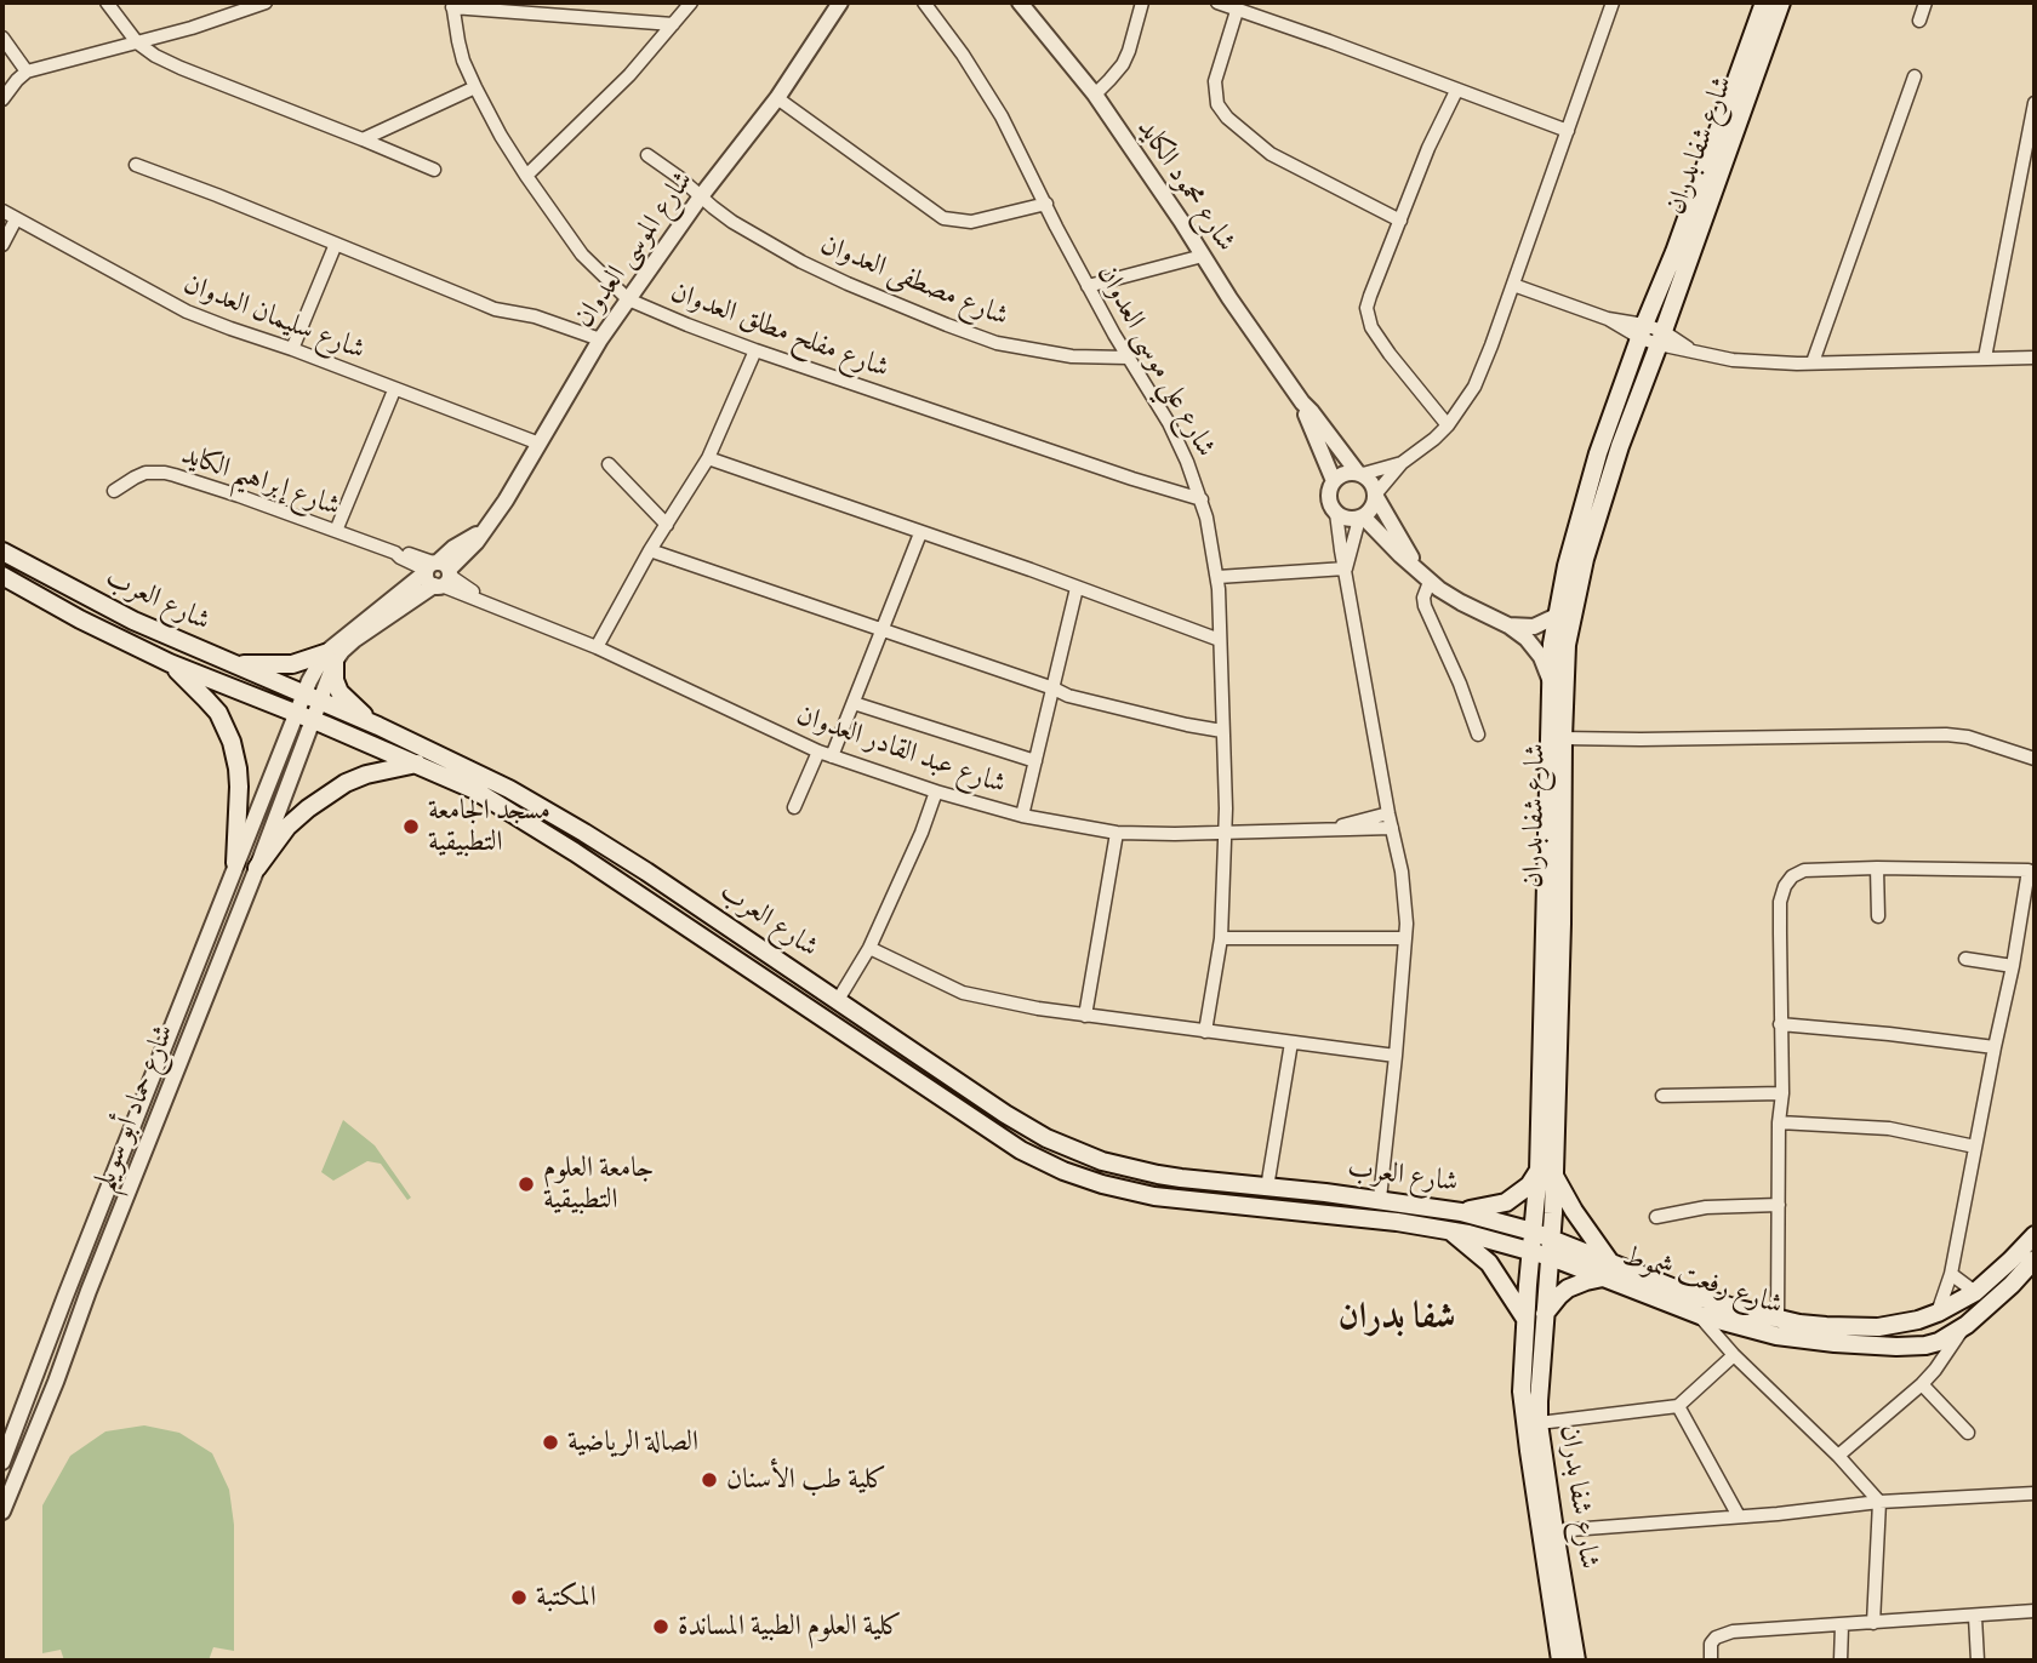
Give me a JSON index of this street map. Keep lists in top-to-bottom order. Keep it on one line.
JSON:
{"streets":{"main road":["شارع شفا بدران","شارع العرب","شارع رفعت شموط"],"street":["شارع محمود الكايد","شارع الموسى العدوان","شارع مصطفى العدوان","شارع سليمان العدوان","شارع مفلح مطلق العدوان","شارع علي موسى العدوان","شارع إبراهيم الكايد","شارع عبد القادر العدوان","شارع حماد أبو سويلم"]},"crossings":[["شارع شفا بدران","شارع العرب"],["شارع شفا بدران","شارع رفعت شموط"],["شارع الموسى العدوان","شارع مصطفى العدوان"],["شارع الموسى العدوان","شارع سليمان العدوان"],["شارع الموسى العدوان","شارع مفلح مطلق العدوان"],["شارع الموسى العدوان","شارع إبراهيم الكايد"],["شارع الموسى العدوان","شارع العرب"],["شارع الموسى العدوان","شارع عبد القادر العدوان"],["شارع الموسى العدوان","شارع حماد أبو سويلم"],["شارع مصطفى العدوان","شارع علي موسى العدوان"],["شارع مفلح مطلق العدوان","شارع علي موسى العدوان"],["شارع علي موسى العدوان","شارع عبد القادر العدوان"],["شارع إبراهيم الكايد","شارع عبد القادر العدوان"],["شارع العرب","شارع حماد أبو سويلم"],["شارع العرب","شارع رفعت شموط"]],"districts":["شفا بدران"],"places":["مسجد الجامعة التطبيقية","جامعة العلوم التطبيقية","الصالة الرياضية","كلية طب الأسنان","المكتبة","كلية العلوم الطبية المساندة"]}
